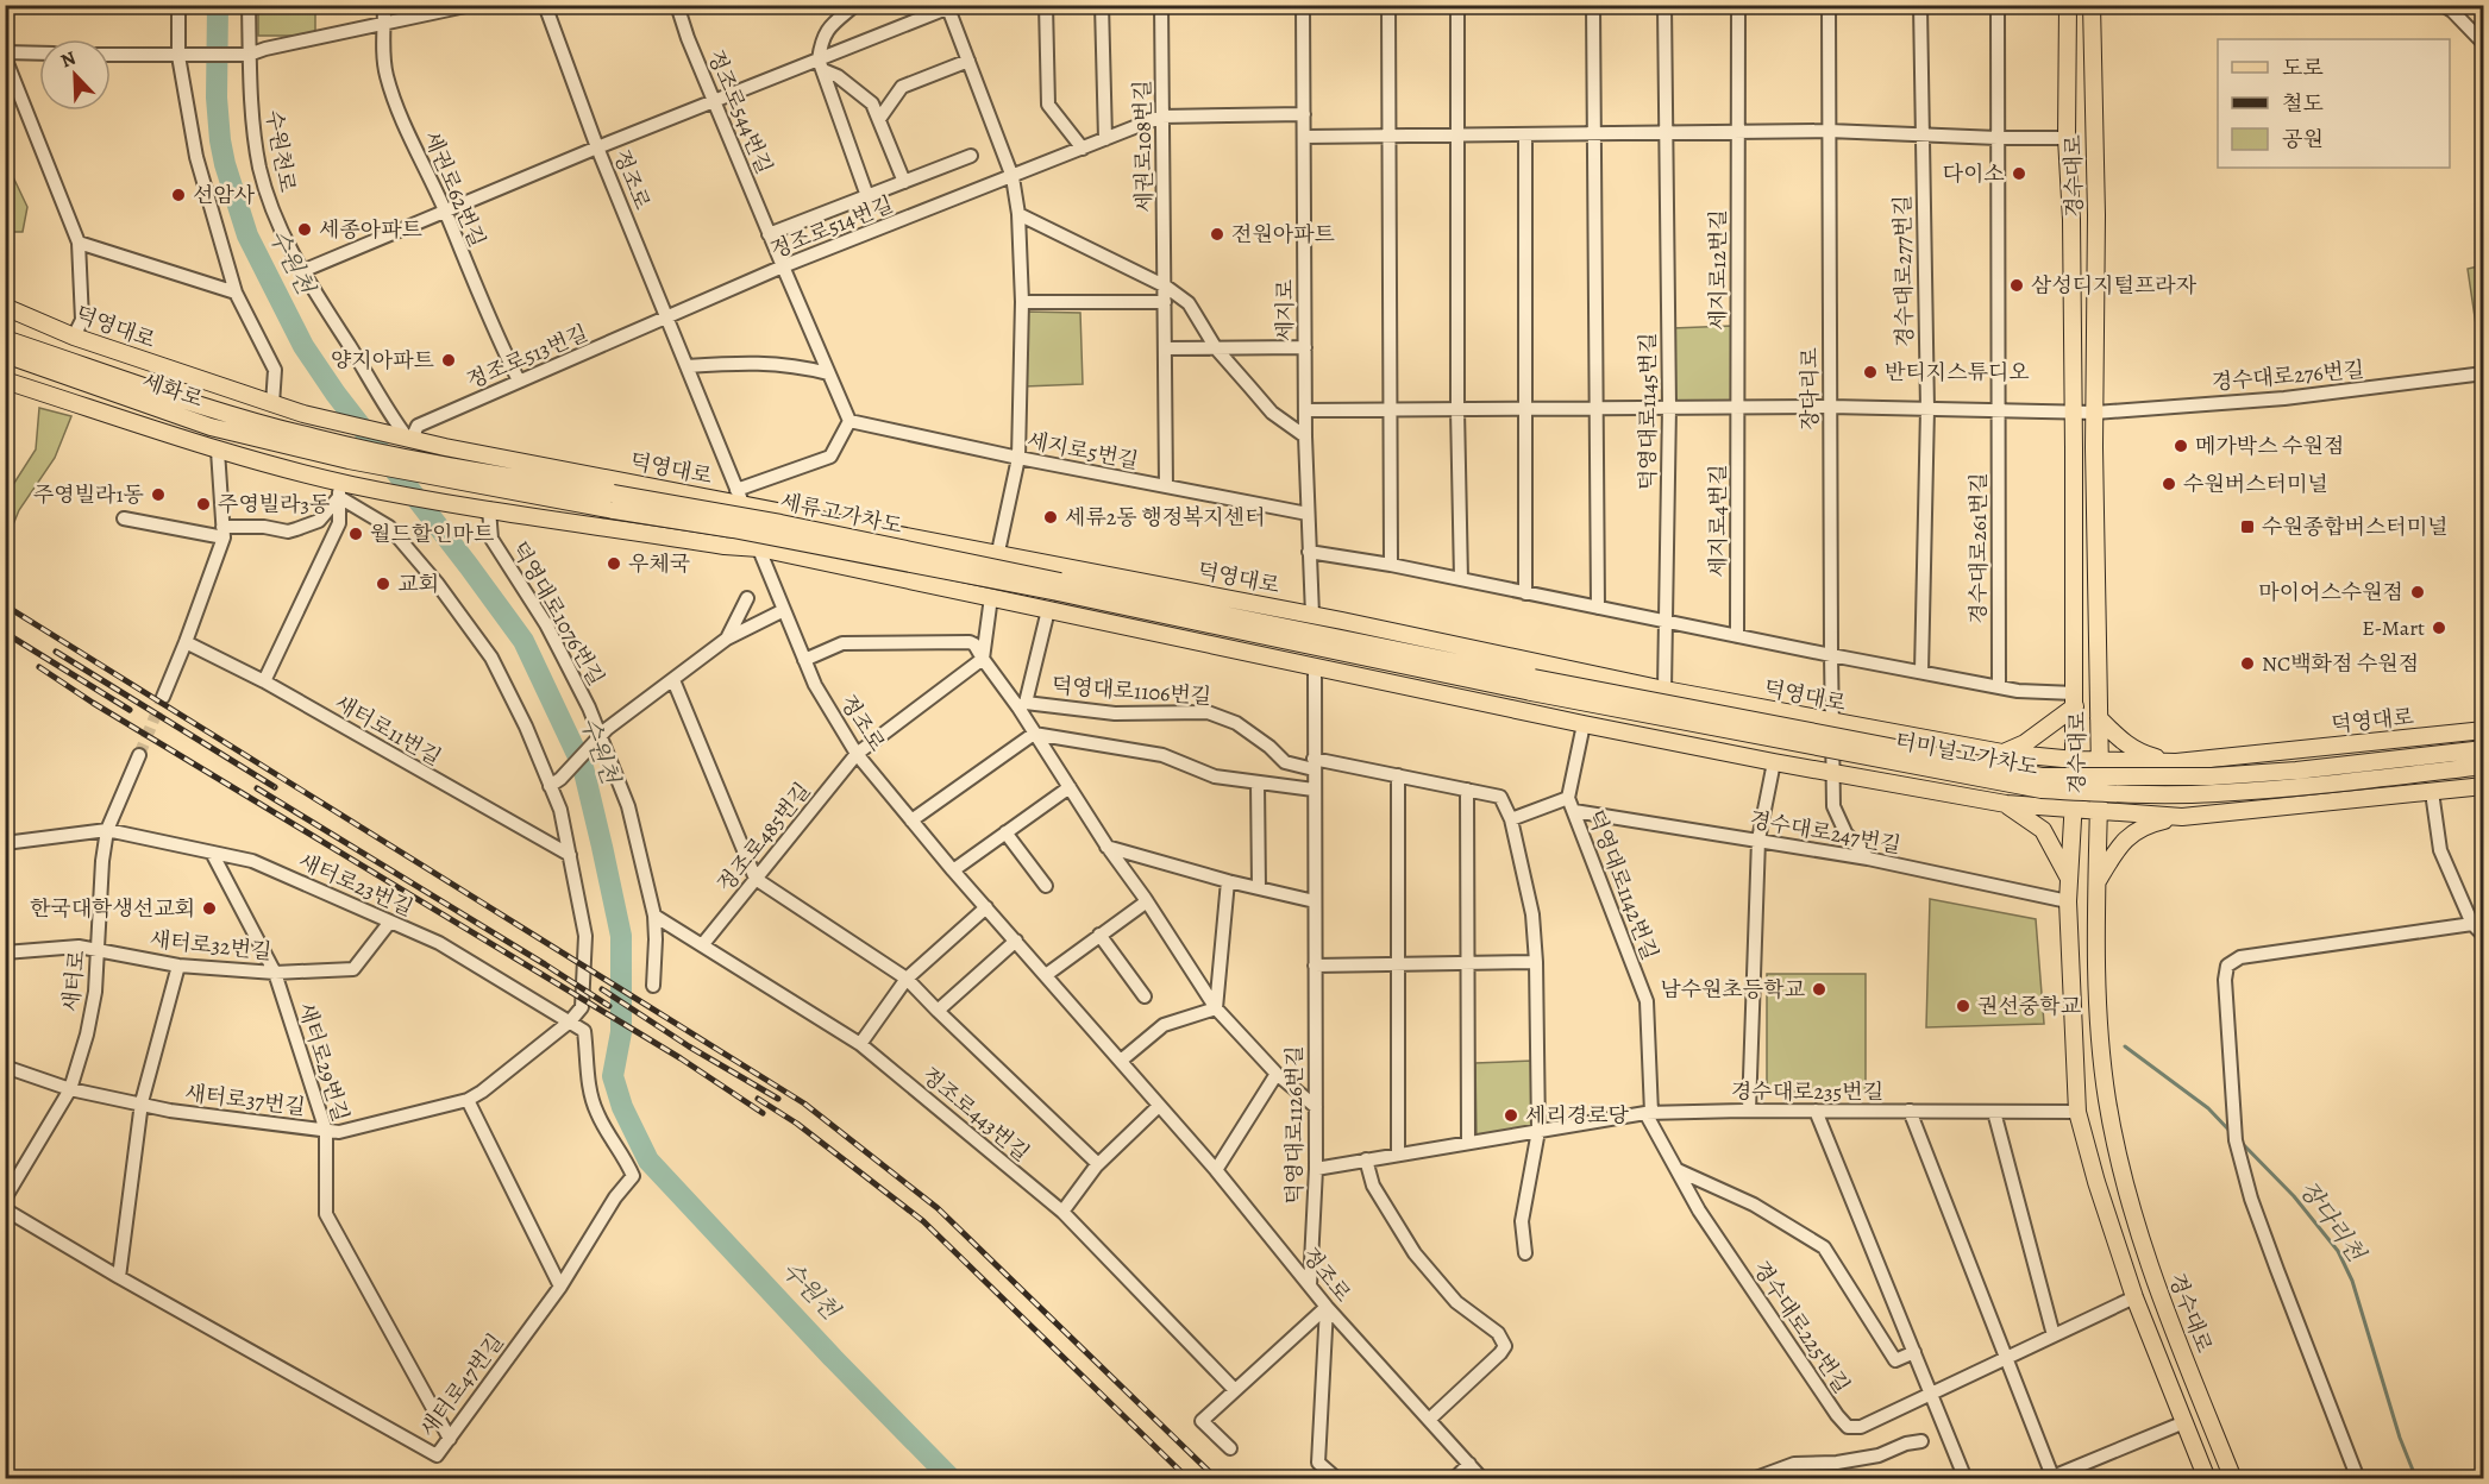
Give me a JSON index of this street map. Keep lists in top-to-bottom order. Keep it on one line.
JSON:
{"streets":{"main road":["경수대로","덕영대로","세화로","세류고가차도","터미널고가차도"],"street":["정조로544번길","세권로108번길","수원천로","정조로","세권로62번길","정조로514번길","세지로12번길","경수대로277번길","세지로","정조로513번길","경수대로276번길","장다리로","덕영대로1145번길","세지로5번길","세지로4번길","경수대로261번길","덕영대로1076번길","덕영대로1106번길","새터로11번길","경수대로247번길","정조로485번길","새터로23번길","덕영대로1142번길","새터로32번길","새터로","새터로29번길","경수대로235번길","새터로37번길","정조로443번길","덕영대로1126번길","경수대로225번길","새터로47번길"]},"crossings":[["정조로544번길","정조로514번길"],["세권로108번길","정조로514번길"],["세권로108번길","세지로5번길"],["수원천로","덕영대로"],["수원천로","정조로513번길"],["경수대로","덕영대로"],["경수대로","경수대로276번길"],["경수대로","경수대로247번길"],["경수대로","경수대로235번길"],["경수대로","경수대로225번길"],["정조로","정조로514번길"],["정조로","덕영대로"],["정조로","정조로513번길"],["정조로","정조로485번길"],["정조로","덕영대로1126번길"],["세권로62번길","정조로513번길"],["정조로514번길","정조로513번길"],["세지로12번길","세지로4번길"],["세지로","덕영대로"],["세지로","세지로5번길"],["덕영대로","정조로513번길"],["덕영대로","장다리로"],["덕영대로","덕영대로1145번길"],["덕영대로","세류고가차도"],["덕영대로1076번길","정조로443번길"],["덕영대로1106번길","덕영대로1126번길"],["경수대로247번길","덕영대로1142번길"],["정조로485번길","정조로443번길"],["새터로23번길","새터로32번길"],["새터로23번길","새터로"],["새터로23번길","새터로29번길"],["새터로23번길","새터로37번길"],["새터로23번길","새터로47번길"],["덕영대로1142번길","경수대로235번길"],["덕영대로1142번길","경수대로225번길"],["새터로32번길","새터로"],["새터로32번길","새터로29번길"],["새터로","새터로37번길"],["새터로29번길","새터로37번길"],["새터로29번길","새터로47번길"],["경수대로235번길","덕영대로1126번길"],["경수대로235번길","경수대로225번길"],["새터로37번길","새터로47번길"]],"water":["수원천","장다리천"],"places":{"other":["다이소","선암사","세종아파트","전원아파트","삼성디지털프라자","양지아파트","반티지스튜디오","메가박스 수원점","수원버스터미널","주영빌라1동","주영빌라3동","세류2동 행정복지센터","월드할인마트","우체국","교회","마이어스수원점","E-Mart","NC백화점 수원점","한국대학생선교회","남수원초등학교","권선중학교","세리경로당"],"transit":["수원종합버스터미널"]},"legend":["도로","철도","공원"],"north":"top left"}
